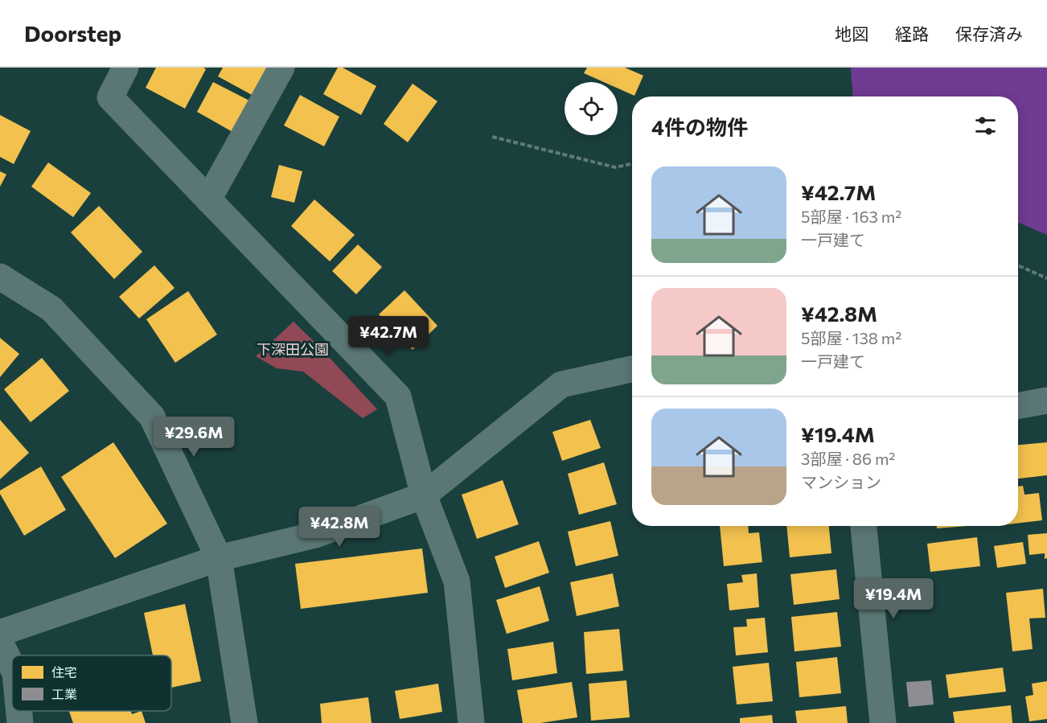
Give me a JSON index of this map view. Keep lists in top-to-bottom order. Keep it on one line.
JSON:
{"parks":["下深田公園"],"legend":["住宅","工業"],"page":{"header":"Doorstep","nav":["地図","経路","保存済み"],"heading":"4件の物件","list":[{"name":"¥42.7M","note":"5部屋 · 163 m² · 一戸建て"},{"name":"¥42.8M","note":"5部屋 · 138 m² · 一戸建て"},{"name":"¥19.4M","note":"3部屋 · 86 m² · マンション"}],"price":["¥42.7M","¥29.6M","¥42.8M","¥19.4M"]}}
